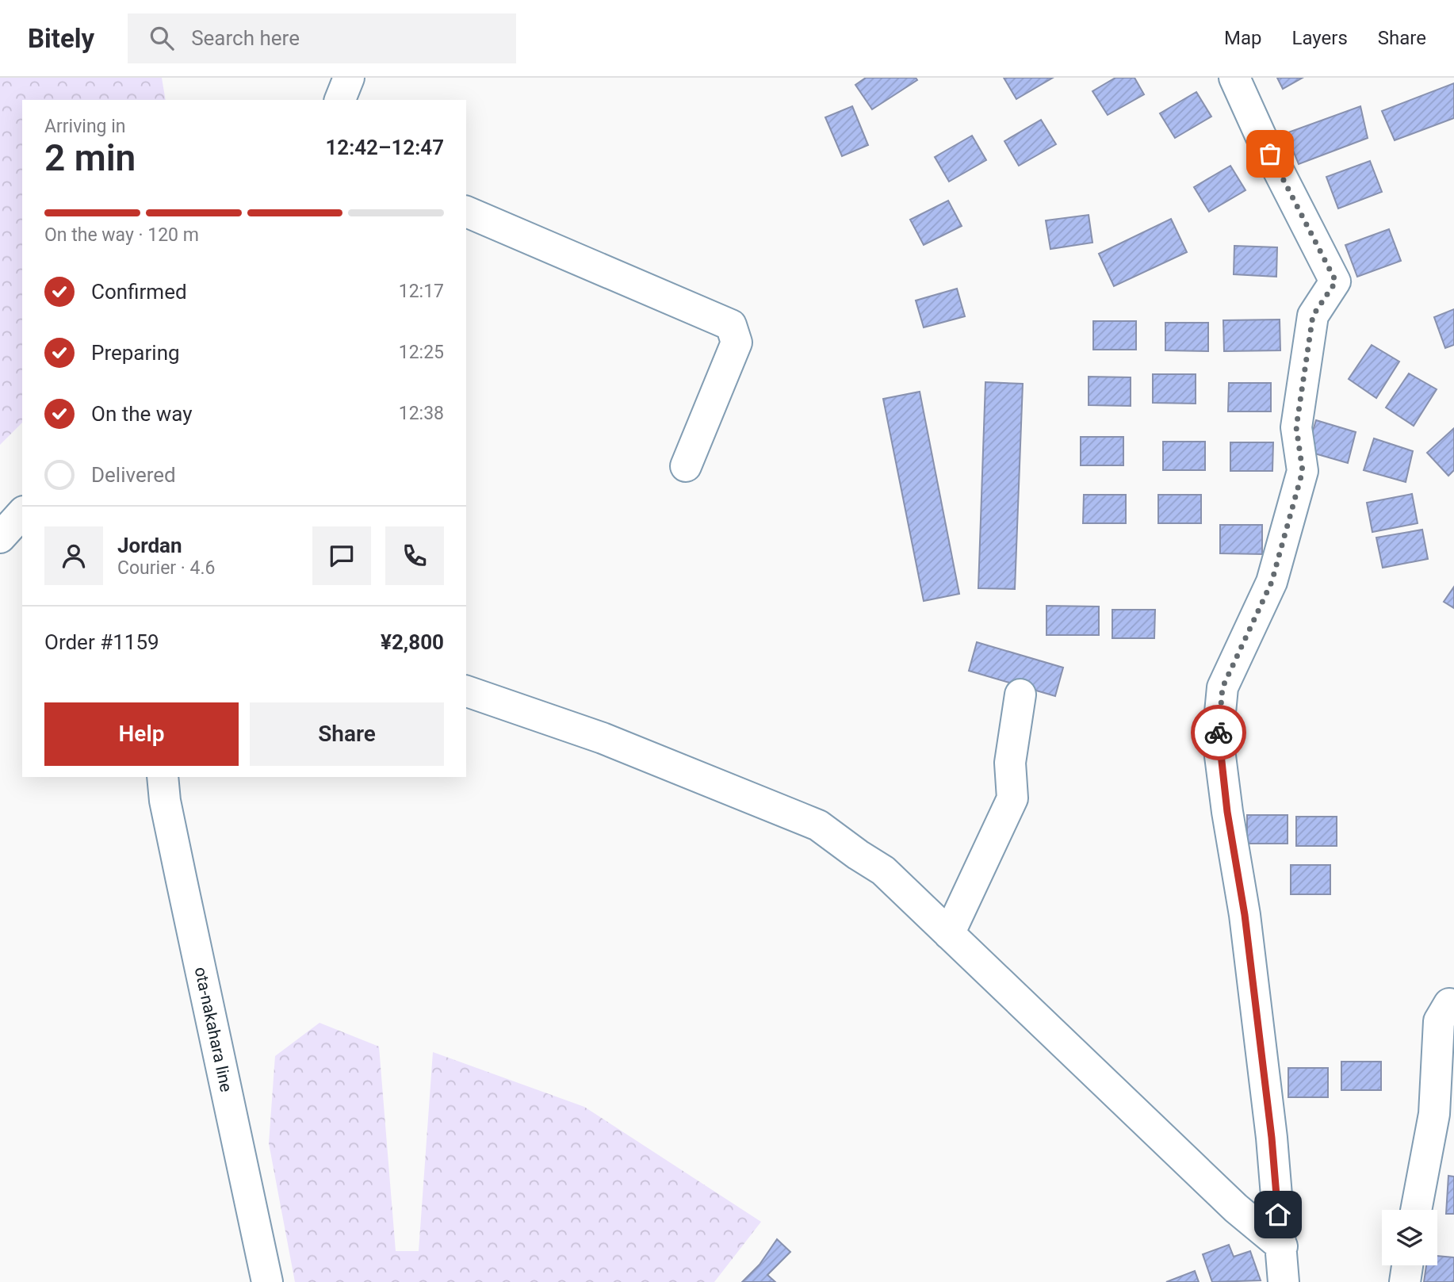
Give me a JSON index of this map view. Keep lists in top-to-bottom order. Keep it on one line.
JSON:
{"streets":{"street":["ota-nakahara line"]},"page":{"header":"Bitely","search":"Search here","nav":["Map","Layers","Share"],"heading":["2 min","Arriving in","12:42–12:47"],"panel":["Jordan","Courier · 4.6","Order #1159","¥2,800"],"bar":"On the way · 120 m","list":[["Confirmed","12:17"],["Preparing","12:25"],["On the way","12:38"],"Delivered"],"buttons":["Help","Share"]}}
